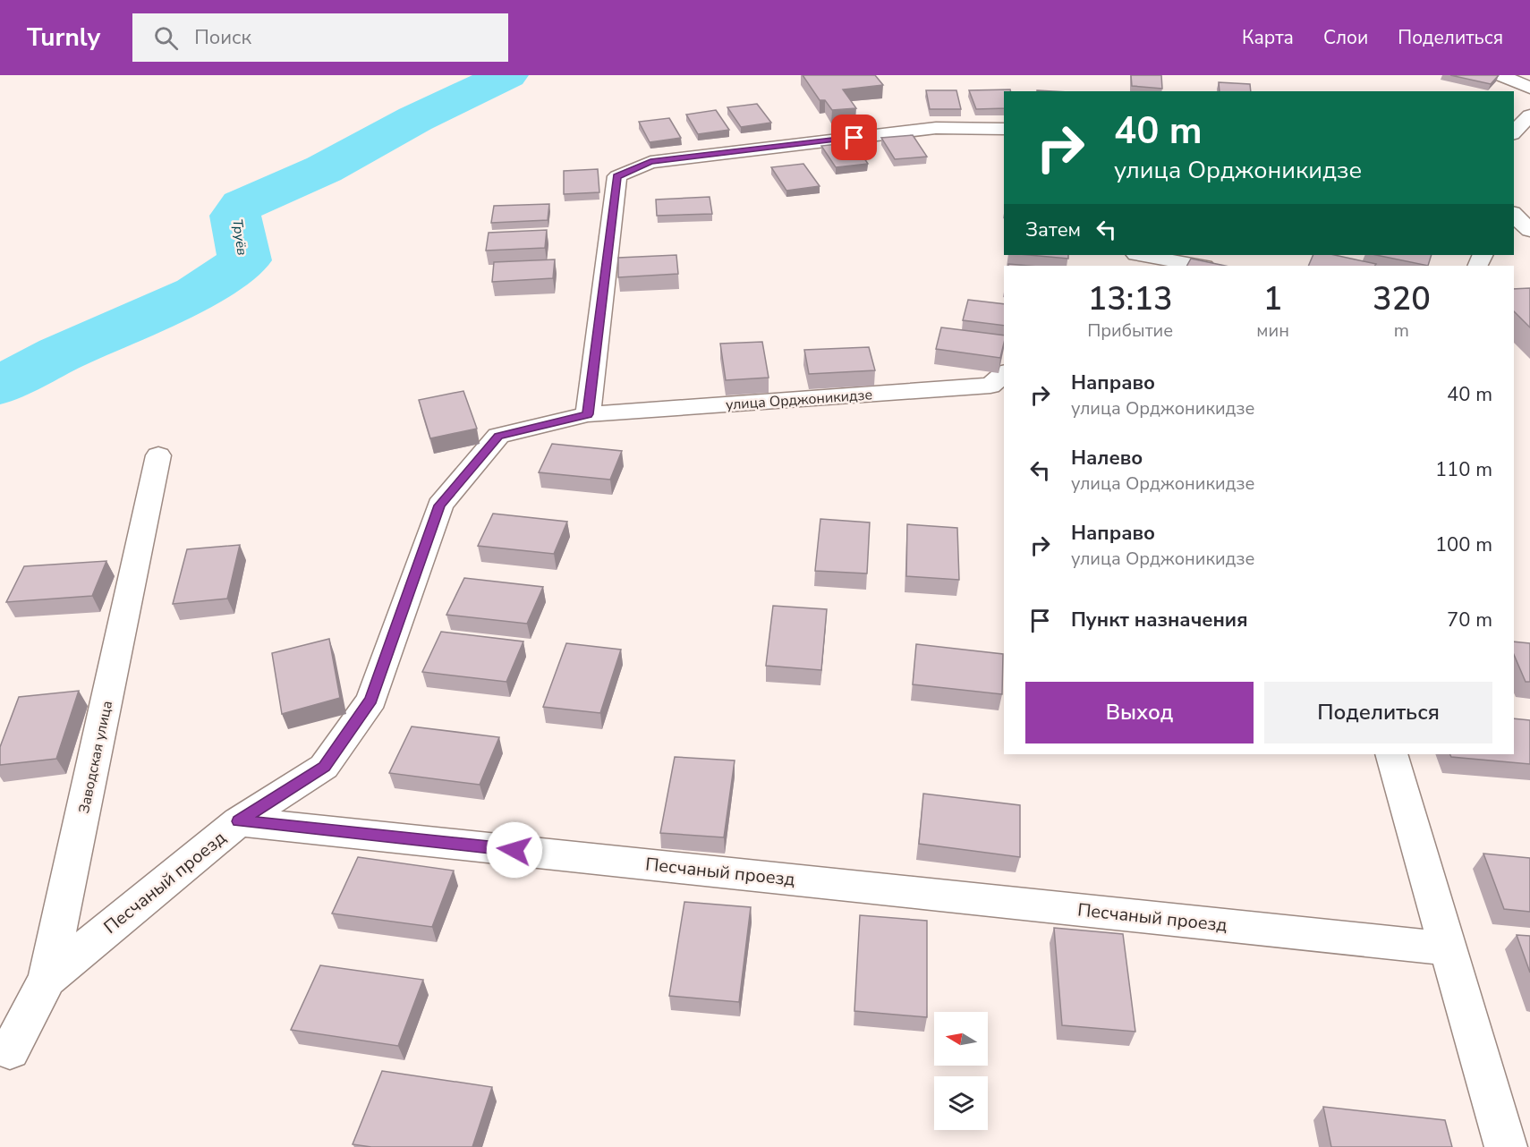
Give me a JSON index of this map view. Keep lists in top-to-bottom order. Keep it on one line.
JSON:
{"streets":{"street":["улица Орджоникидзе","Заводская улица","Песчаный проезд"]},"crossings":[["улица Орджоникидзе","Песчаный проезд"],["Заводская улица","Песчаный проезд"]],"water":["Труёв"],"north":"left","page":{"header":"Turnly","search":"Поиск","nav":["Карта","Слои","Поделиться"],"turn":["40 m","улица Орджоникидзе"],"then":"Затем","eta":["13:13","Прибытие","1","мин","320","m"],"list":[{"name":"Направо","note":"улица Орджоникидзе","value":"40 m"},{"name":"Налево","note":"улица Орджоникидзе","value":"110 m"},{"name":"Направо","note":"улица Орджоникидзе","value":"100 m"},{"name":"Пункт назначения","value":"70 m"}],"buttons":["Выход","Поделиться"]}}
